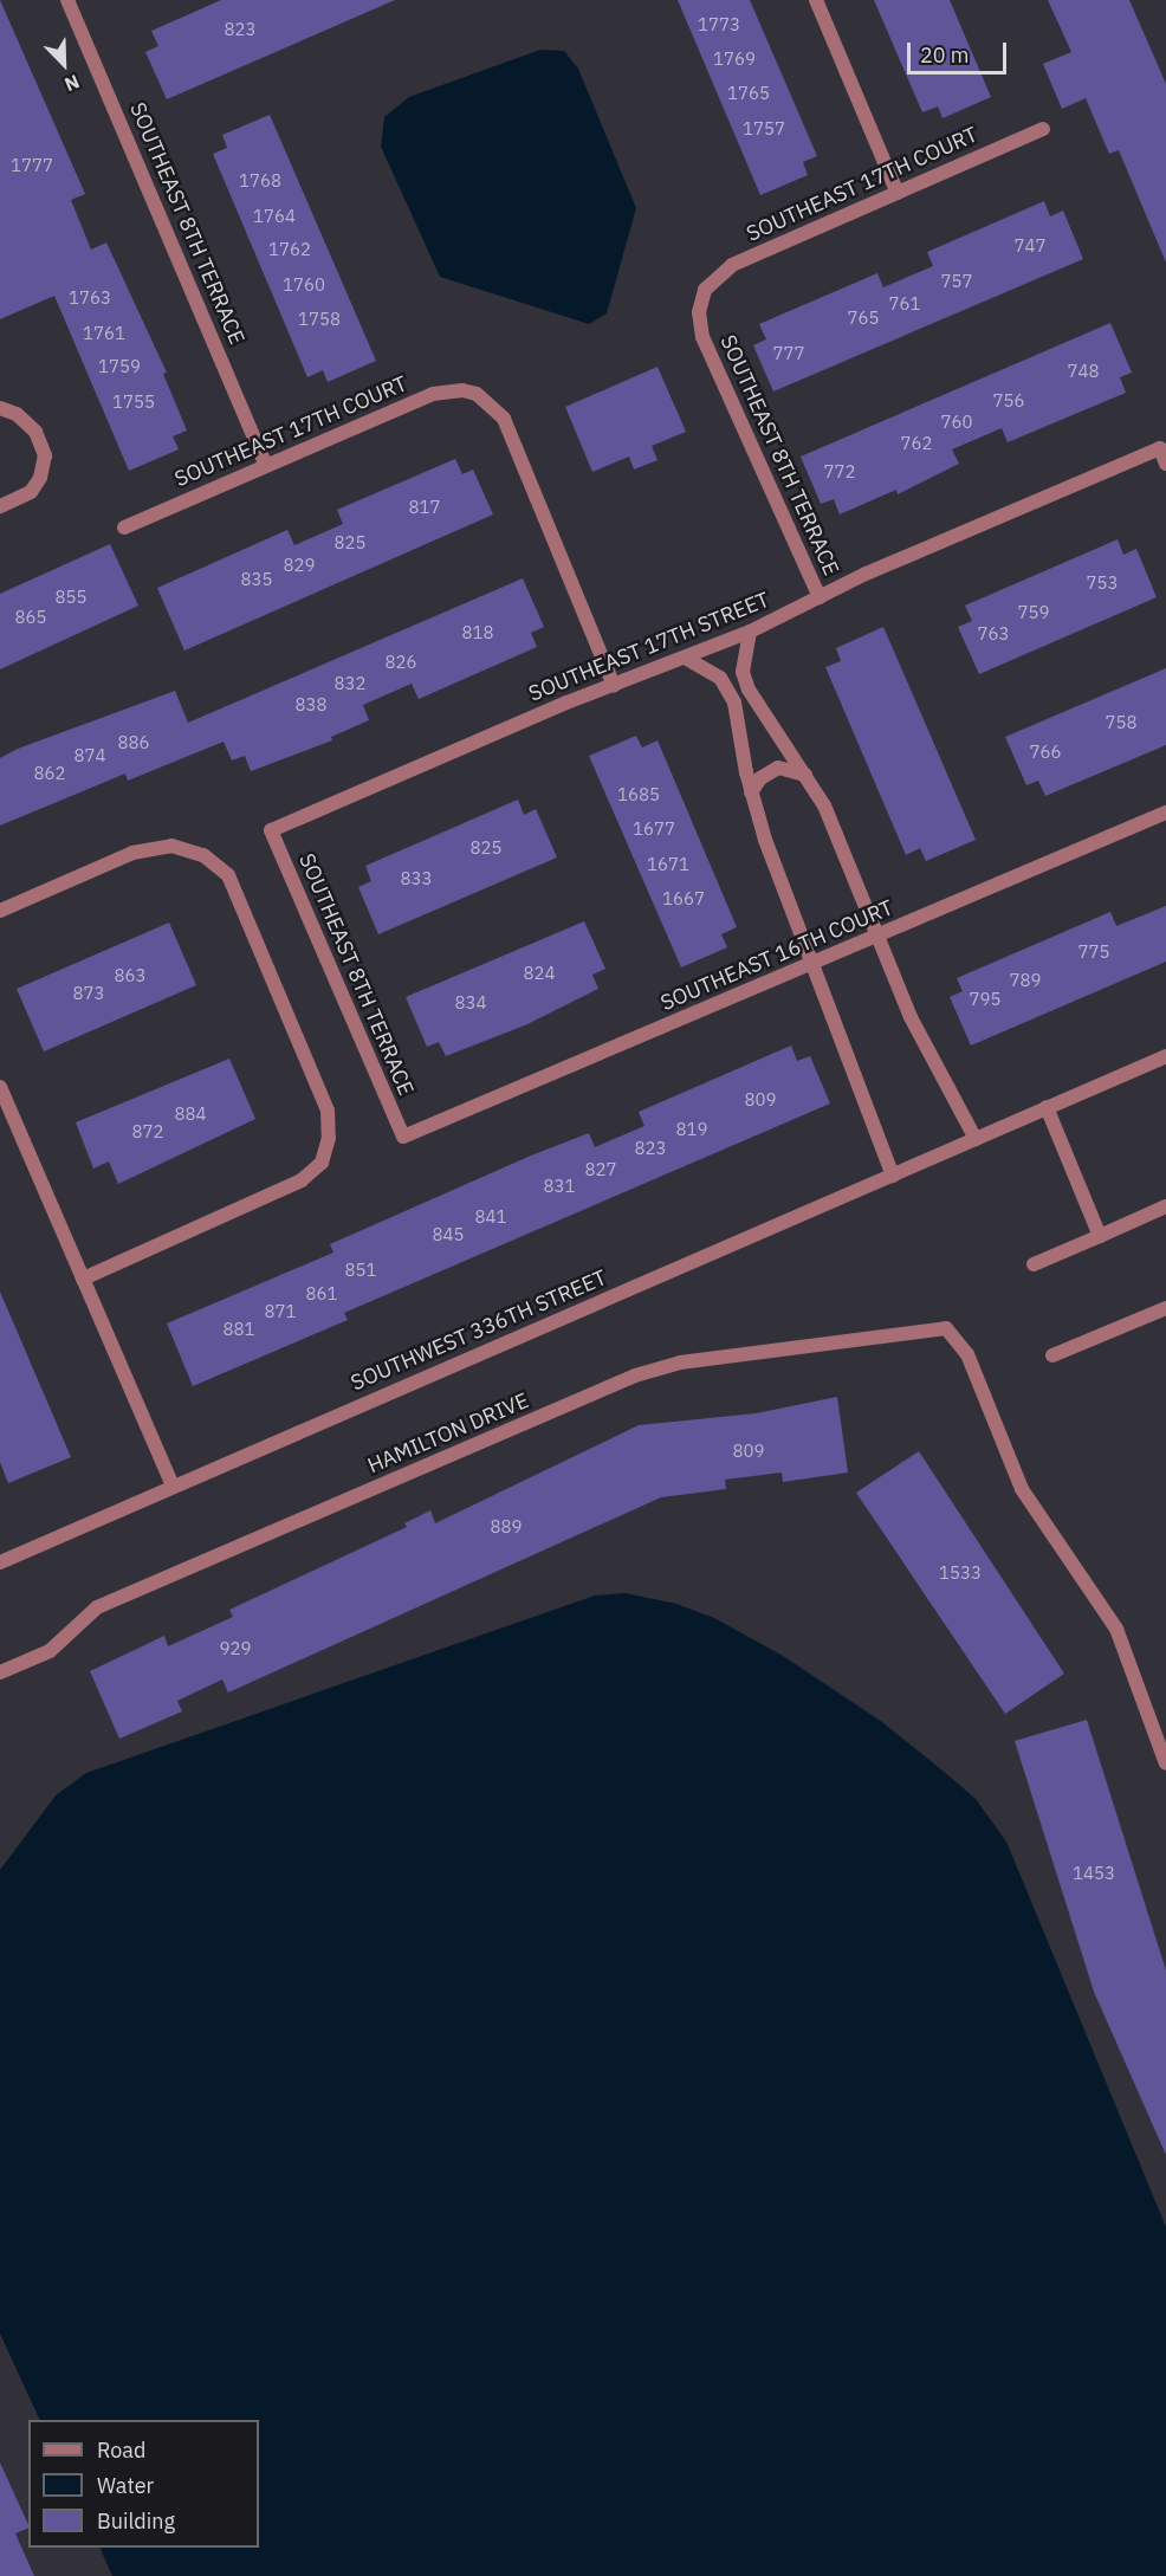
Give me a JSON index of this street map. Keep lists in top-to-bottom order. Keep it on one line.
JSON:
{"streets":{"street":["SOUTHEAST 17TH COURT","SOUTHEAST 8TH TERRACE","SOUTHEAST 17TH STREET","SOUTHEAST 16TH COURT","SOUTHWEST 336TH STREET","HAMILTON DRIVE"]},"crossings":[["SOUTHEAST 17TH COURT","SOUTHEAST 8TH TERRACE"],["SOUTHEAST 17TH COURT","SOUTHEAST 17TH STREET"],["SOUTHEAST 8TH TERRACE","SOUTHEAST 17TH STREET"],["SOUTHEAST 8TH TERRACE","SOUTHEAST 16TH COURT"]],"house_numbers":["1773","823","1769","1765","1757","1777","1768","1764","747","1762","757","1760","1763","761","765","1758","1761","777","1759","748","756","1755","760","762","772","817","825","829","835","753","855","759","865","818","763","826","832","838","758","886","766","874","862","1685","1677","825","1671","833","1667","775","824","863","789","873","795","834","809","884","819","872","823","827","831","841","845","851","861","871","881","809","889","1533","929","1453"],"legend":["Road","Water","Building"],"scale_bar":"20 m","north":"bottom right"}
